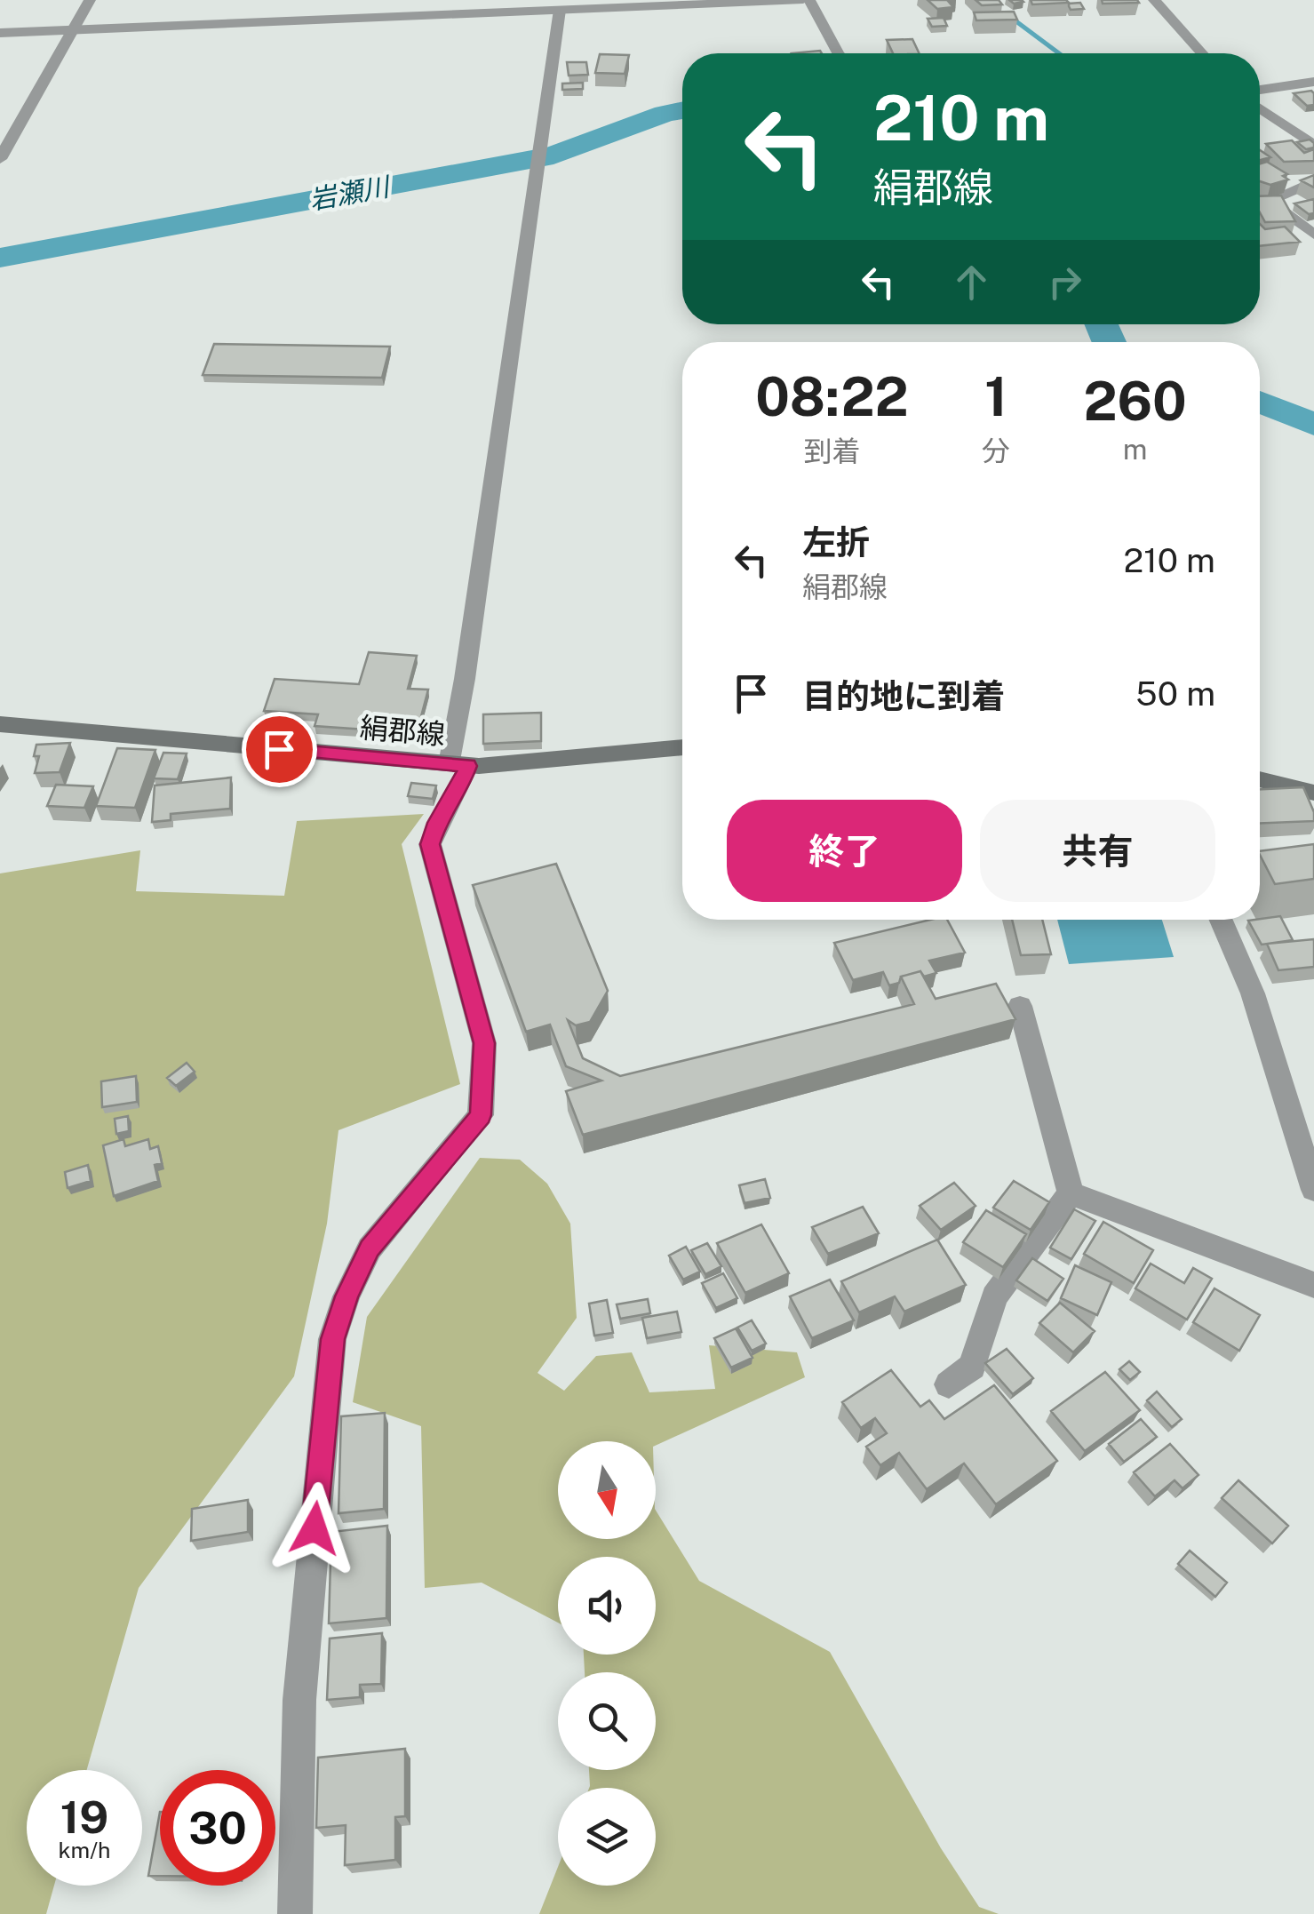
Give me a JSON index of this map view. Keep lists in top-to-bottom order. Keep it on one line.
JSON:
{"streets":{"main road":["絹郡線"]},"water":["岩瀬川"],"north":"bottom","page":{"turn":["210 m","絹郡線"],"eta":["08:22","到着","1","分","260","m"],"list":[{"name":"左折","note":"絹郡線","value":"210 m"},{"name":"目的地に到着","value":"50 m"}],"buttons":["終了","共有"],"speed":"19 km/h","limit":"30"}}
